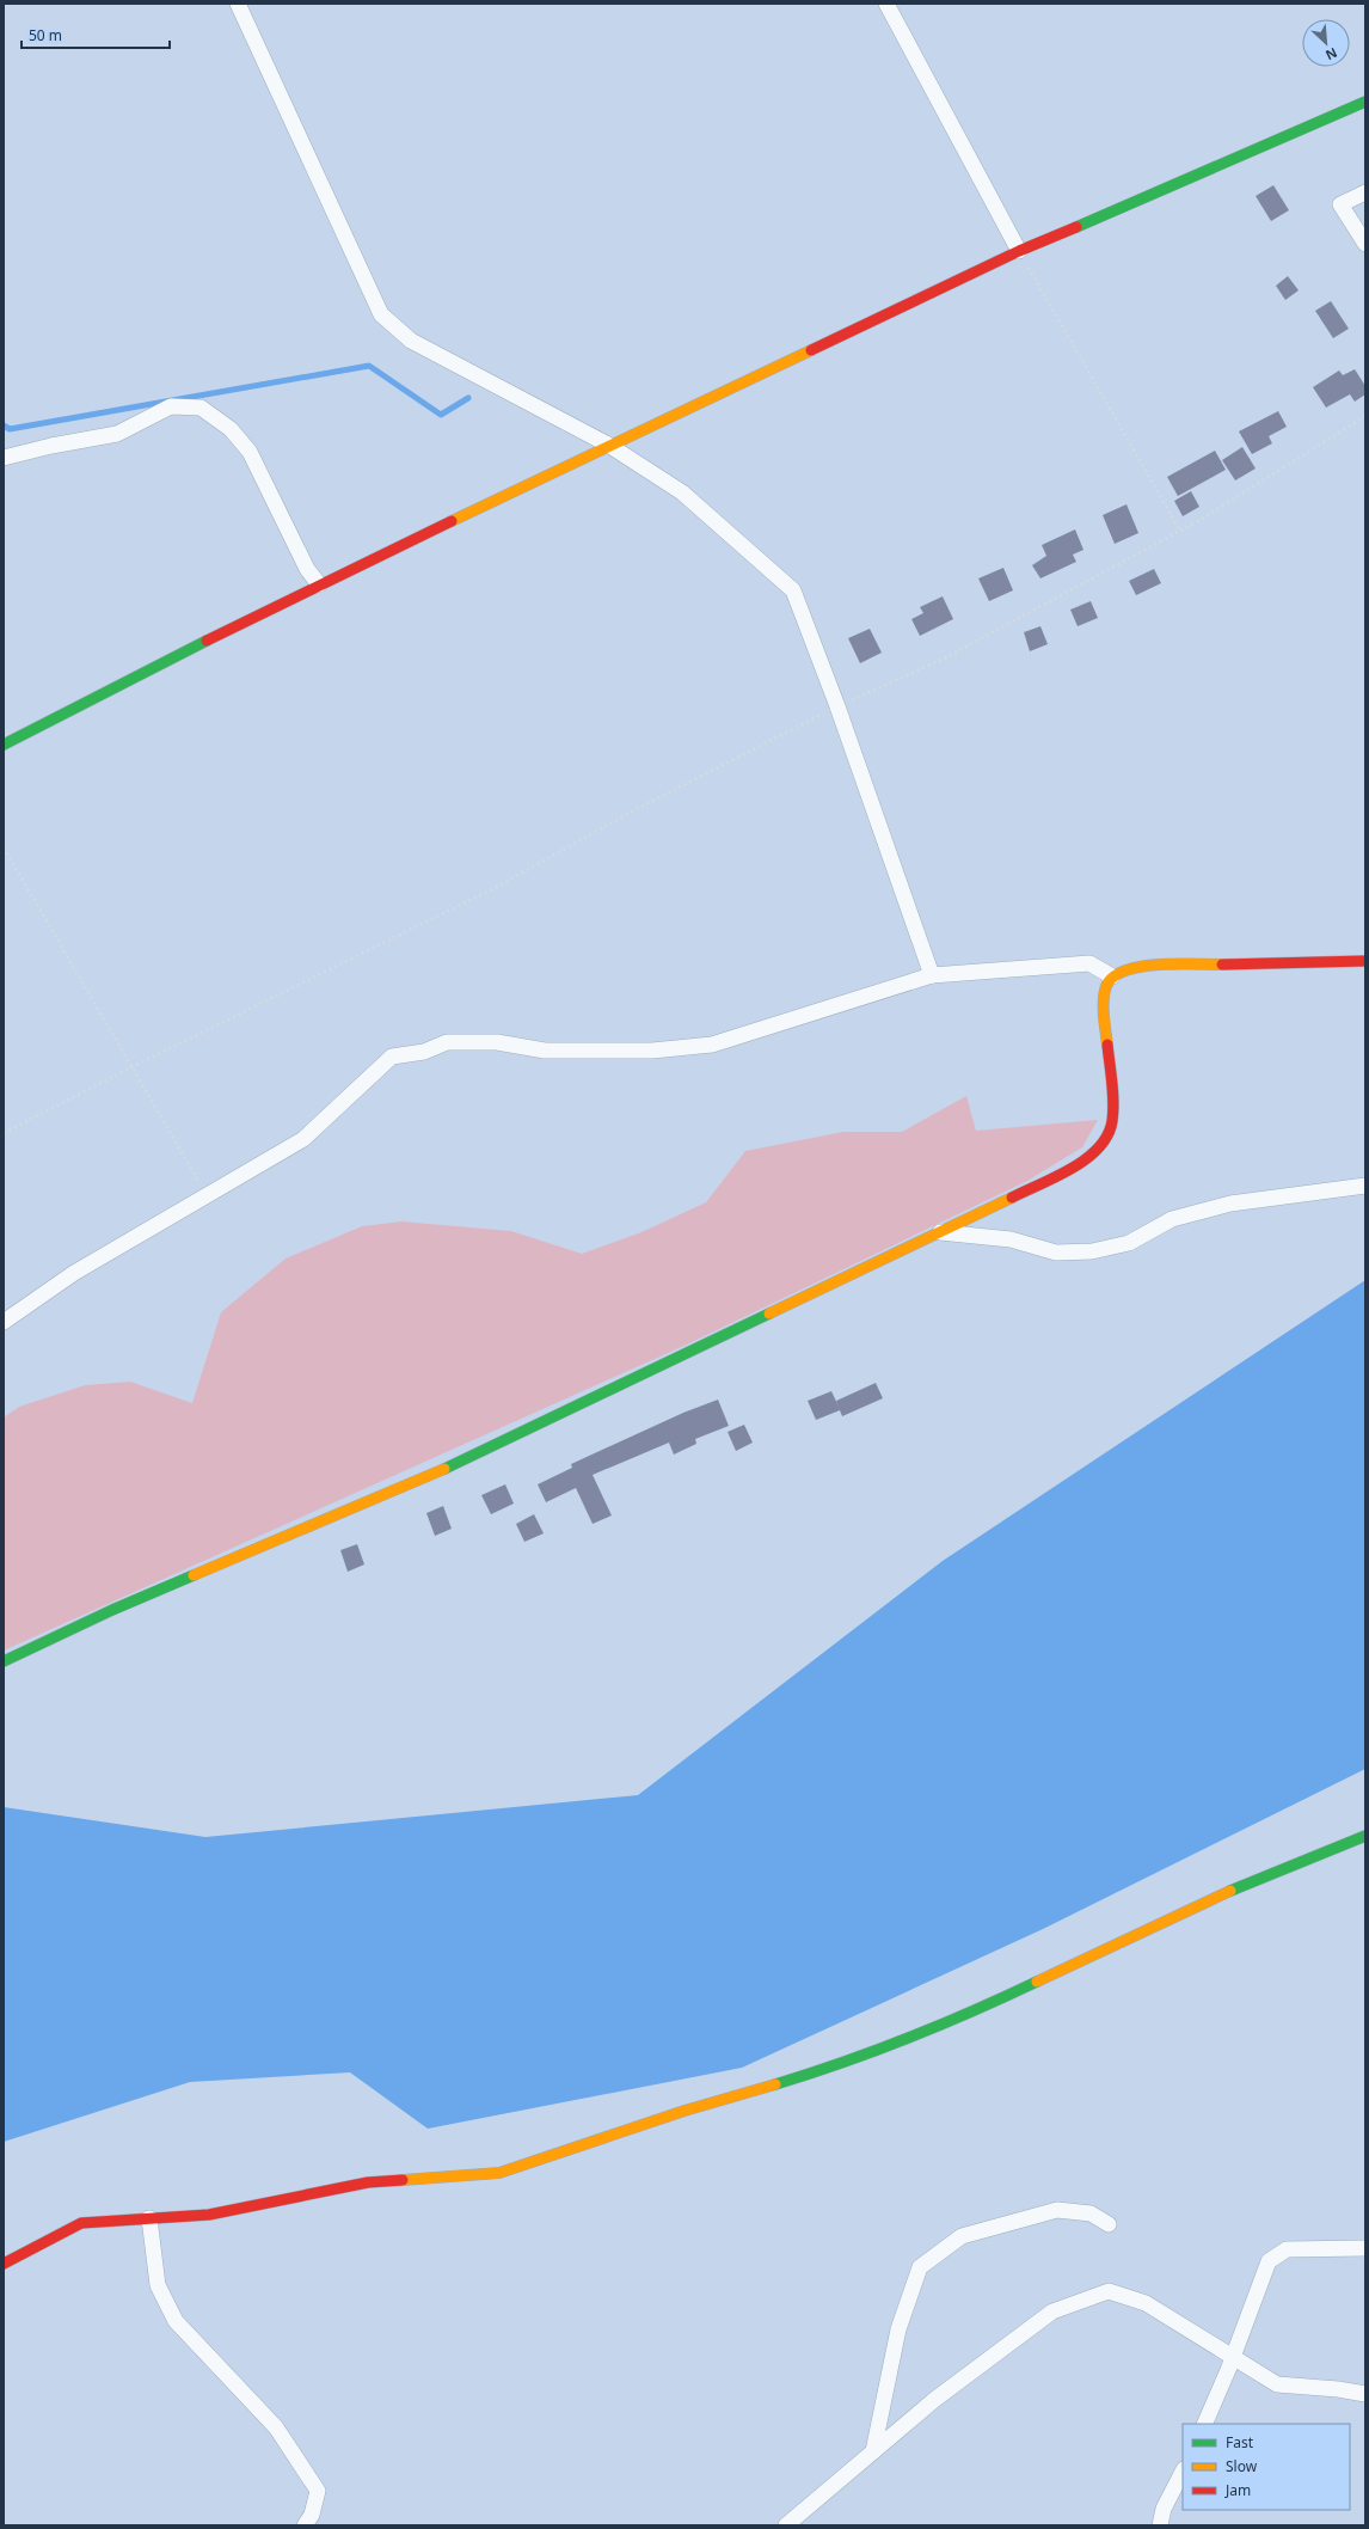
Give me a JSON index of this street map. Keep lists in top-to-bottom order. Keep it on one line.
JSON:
{"legend":["Fast","Slow","Jam"],"scale_bar":"50 m","north":"bottom right"}
